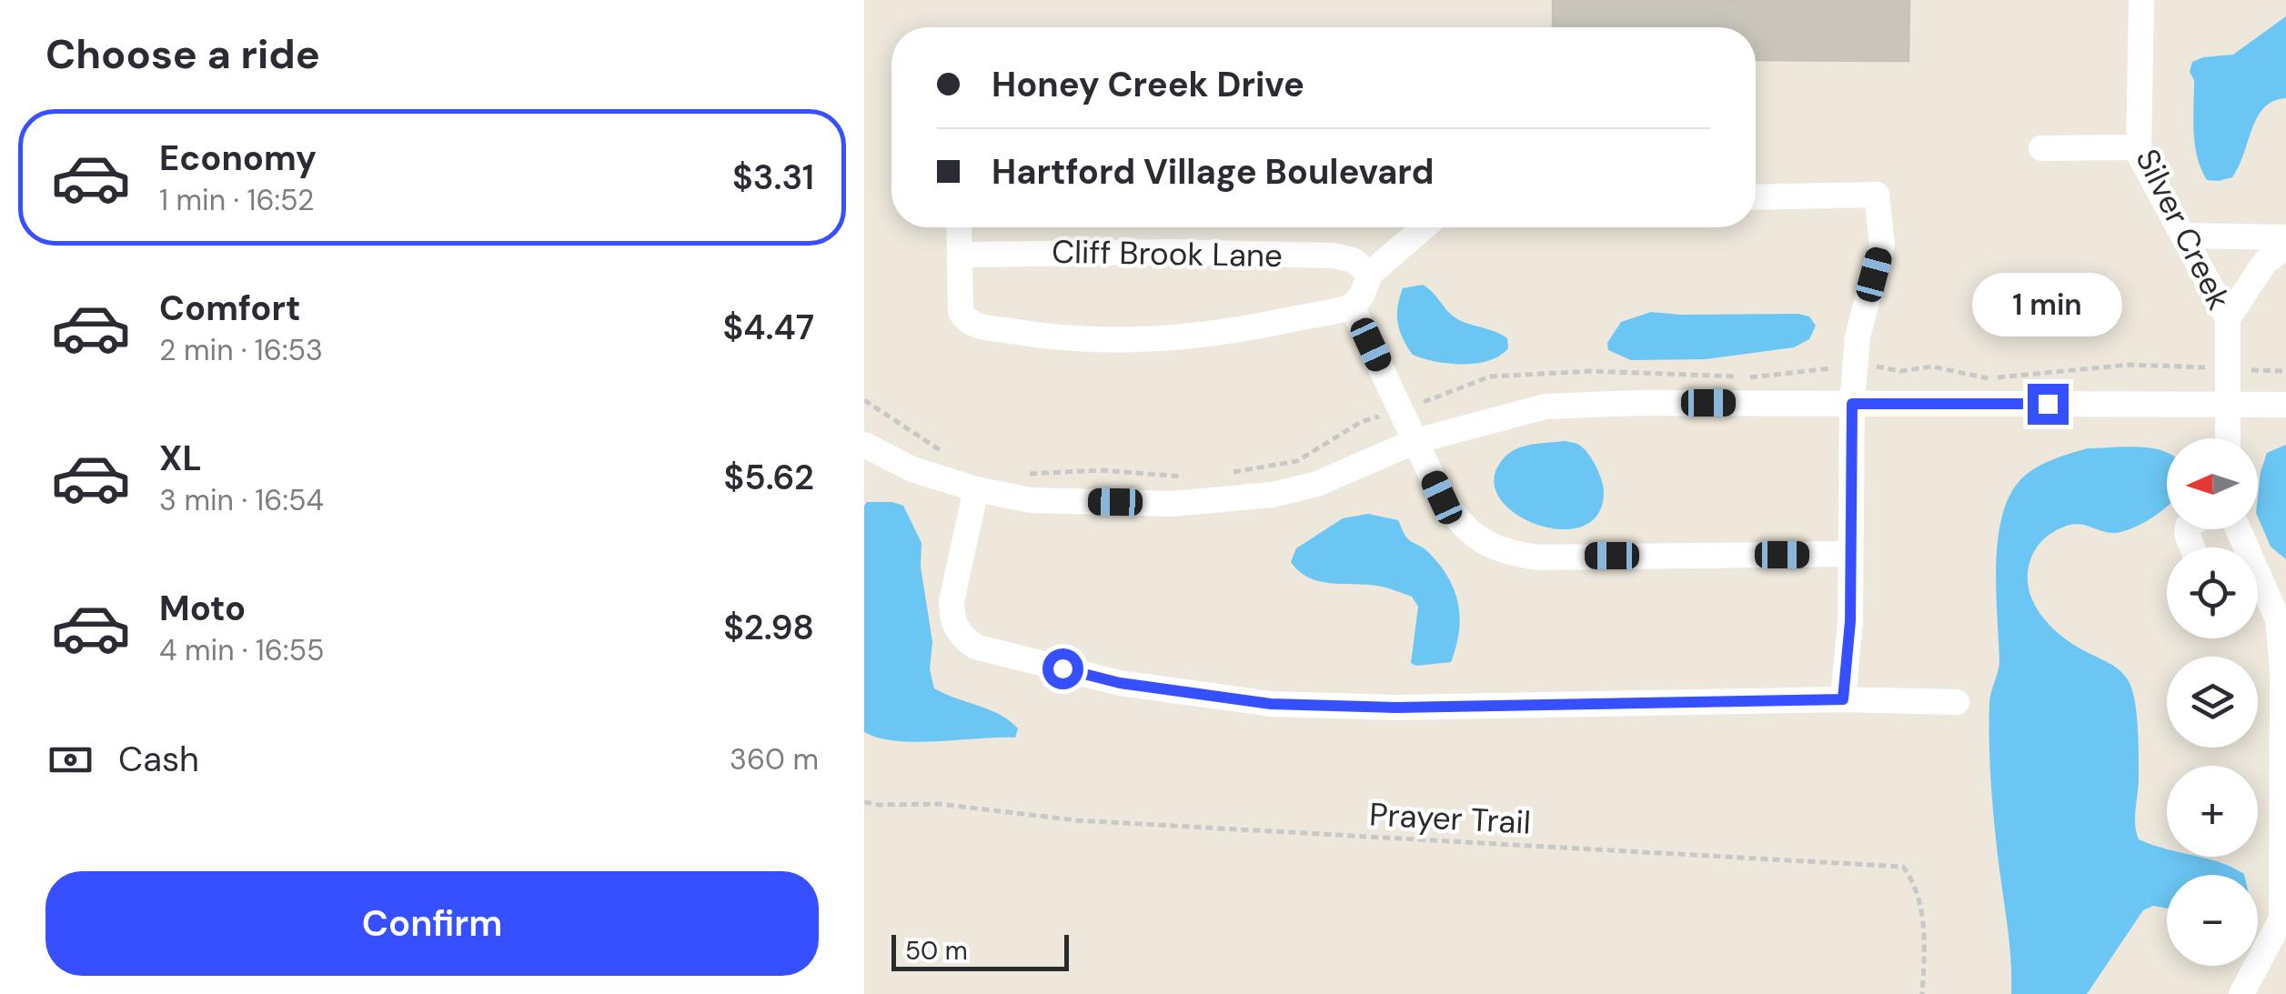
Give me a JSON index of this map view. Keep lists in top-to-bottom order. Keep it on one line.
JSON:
{"streets":{"street":["Silver Creek","Cliff Brook Lane"],"path":["Prayer Trail"]},"scale_bar":"50 m","north":"left","page":{"heading":"Choose a ride","banner":["Honey Creek Drive","Hartford Village Boulevard"],"list":[{"name":"Economy","note":"1 min · 16:52","value":"$3.31"},{"name":"Comfort","note":"2 min · 16:53","value":"$4.47"},{"name":"XL","note":"3 min · 16:54","value":"$5.62"},{"name":"Moto","note":"4 min · 16:55","value":"$2.98"}],"bubble":"1 min","map_buttons":["+","−"],"pay":["Cash","360 m"],"buttons":"Confirm","scale":"50 m"}}
